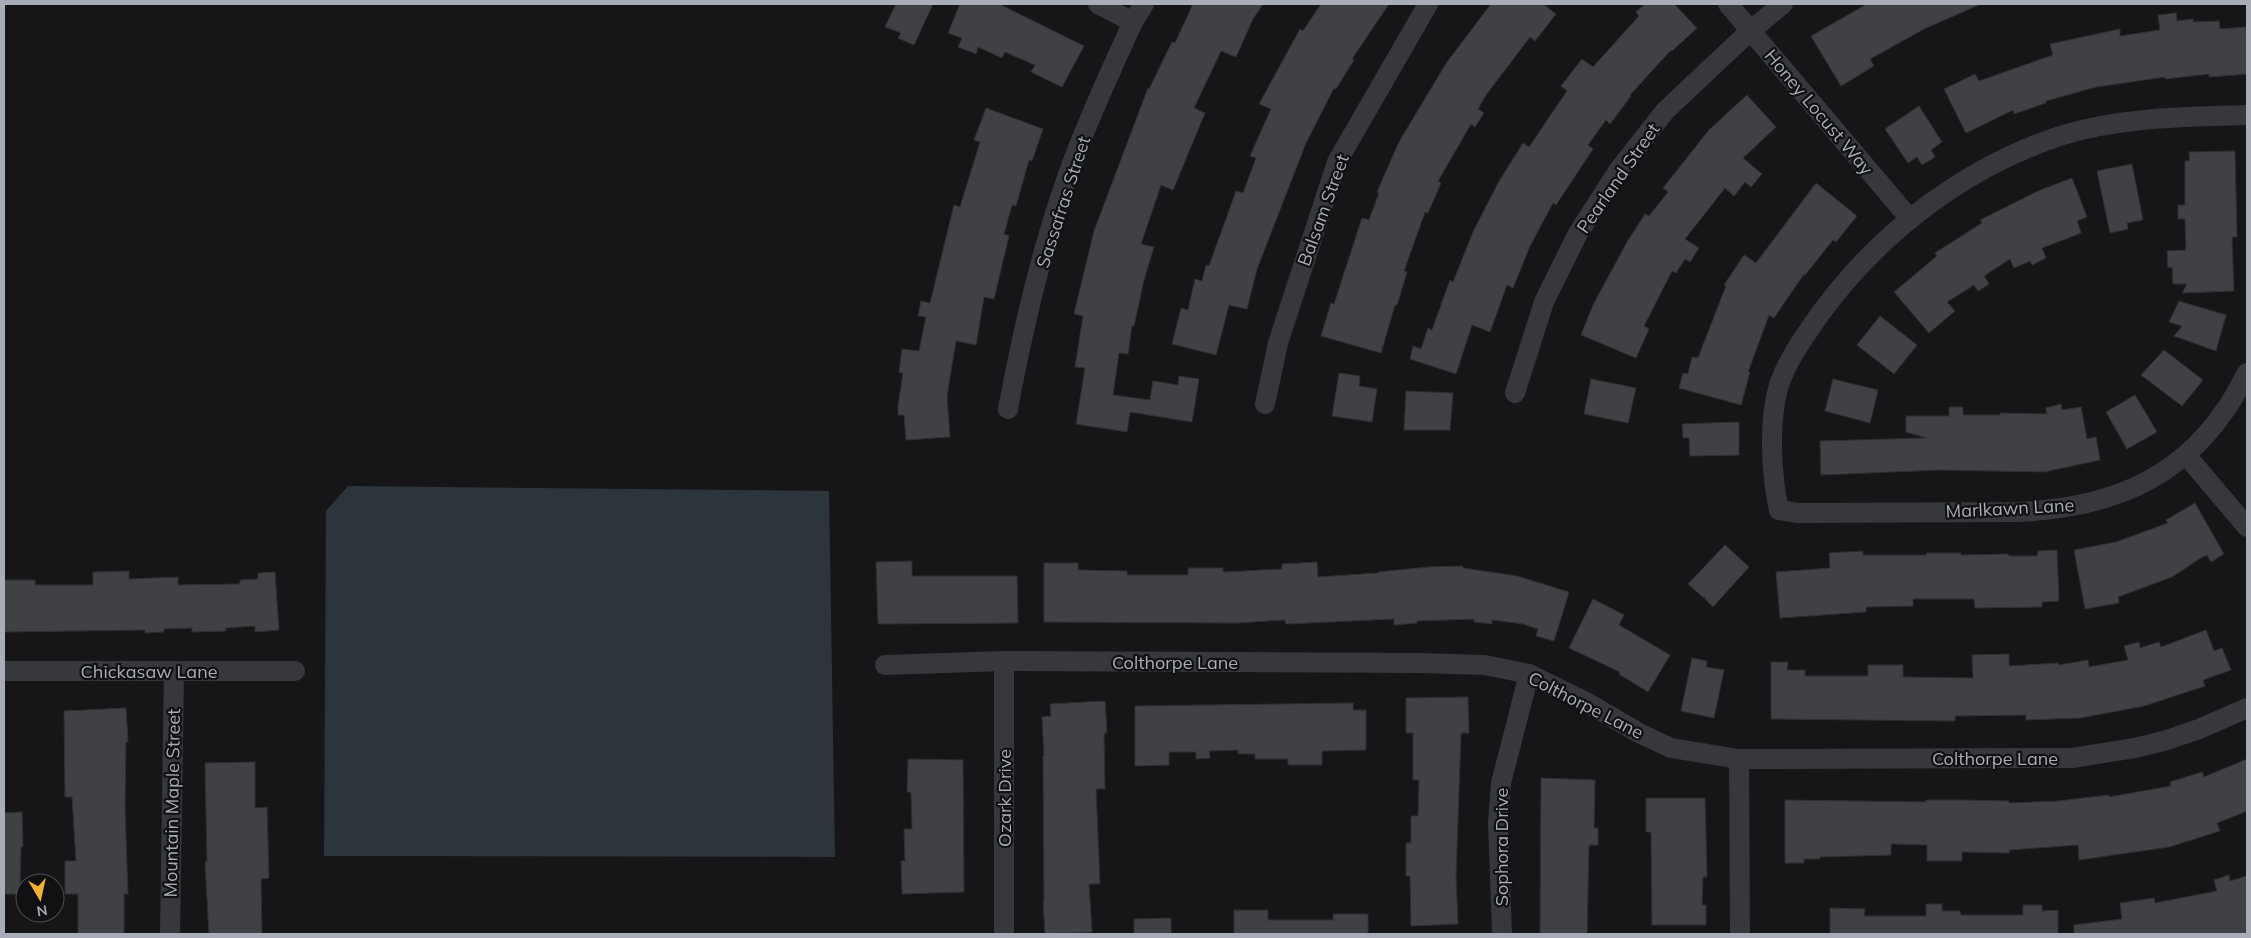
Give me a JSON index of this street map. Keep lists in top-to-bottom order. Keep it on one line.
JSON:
{"streets":{"street":["Honey Locust Way","Pearland Street","Sassafras Street","Balsam Street","Marlkawn Lane","Colthorpe Lane","Chickasaw Lane","Ozark Drive","Mountain Maple Street","Sophora Drive"]},"crossings":[["Honey Locust Way","Pearland Street"],["Honey Locust Way","Marlkawn Lane"],["Colthorpe Lane","Ozark Drive"],["Colthorpe Lane","Sophora Drive"],["Chickasaw Lane","Mountain Maple Street"]],"north":"bottom"}
